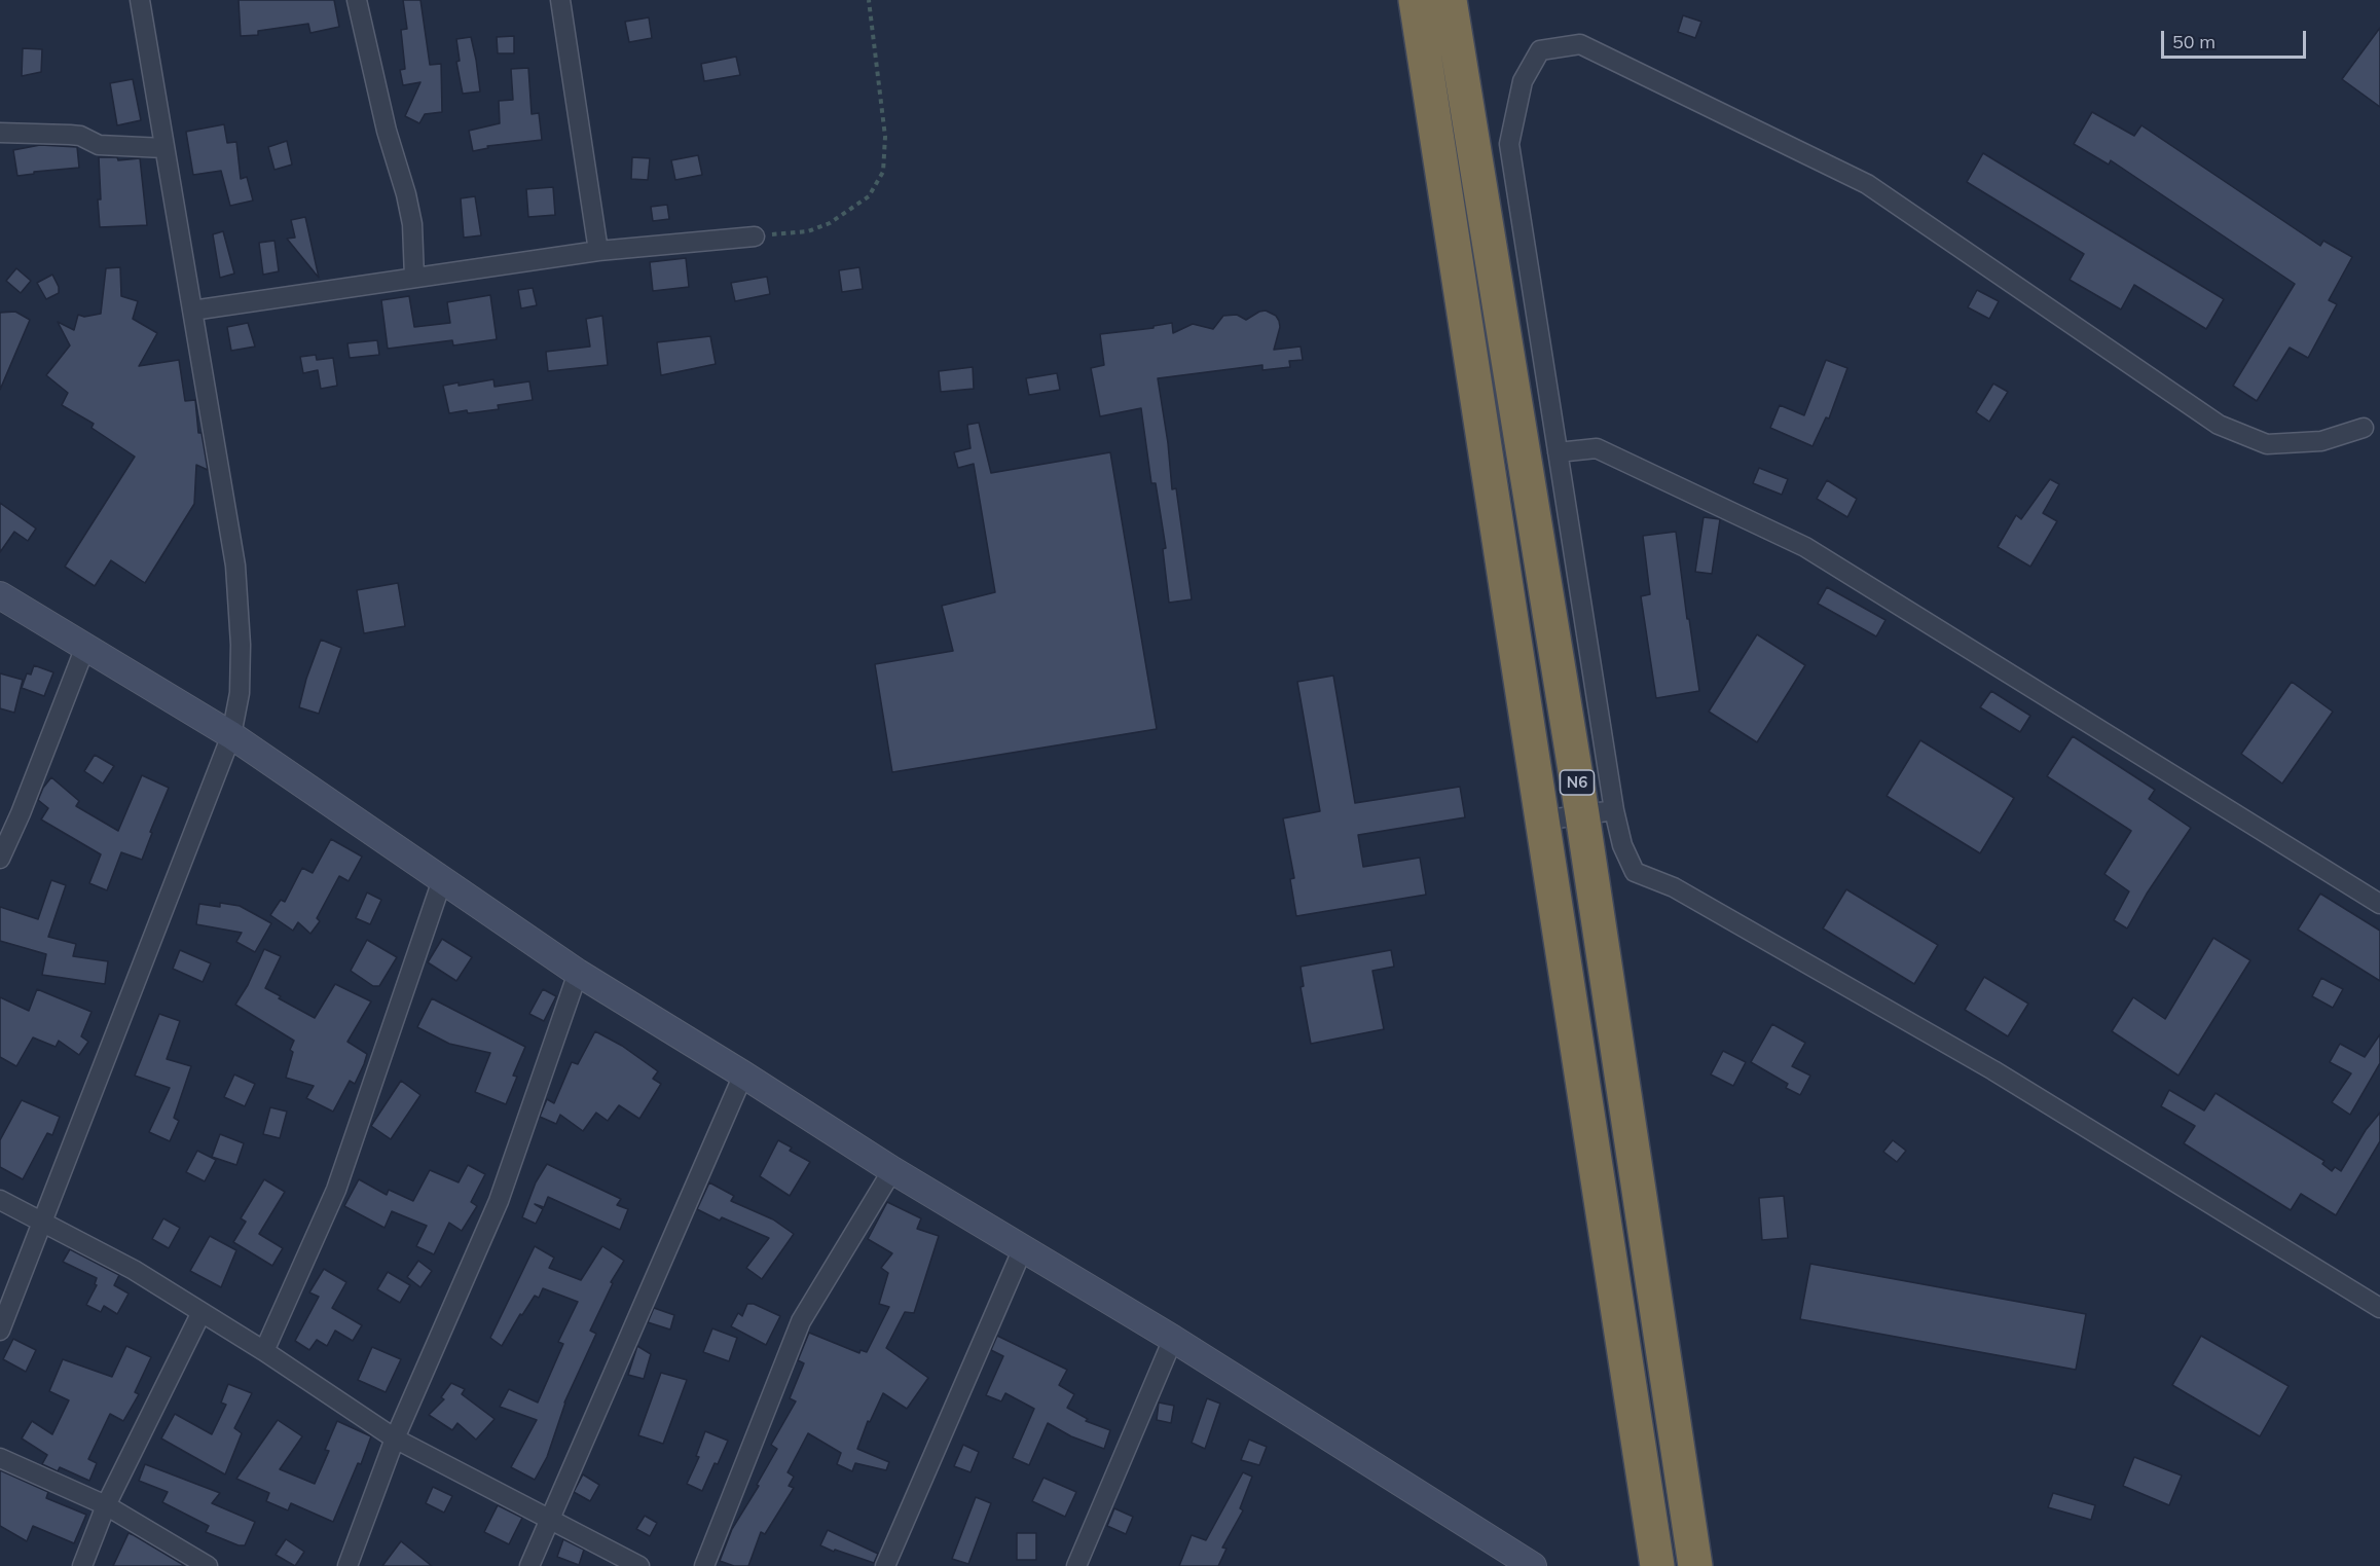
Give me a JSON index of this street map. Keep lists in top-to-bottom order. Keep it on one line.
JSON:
{"streets":{"highway":["N6"]},"scale_bar":"50 m"}
